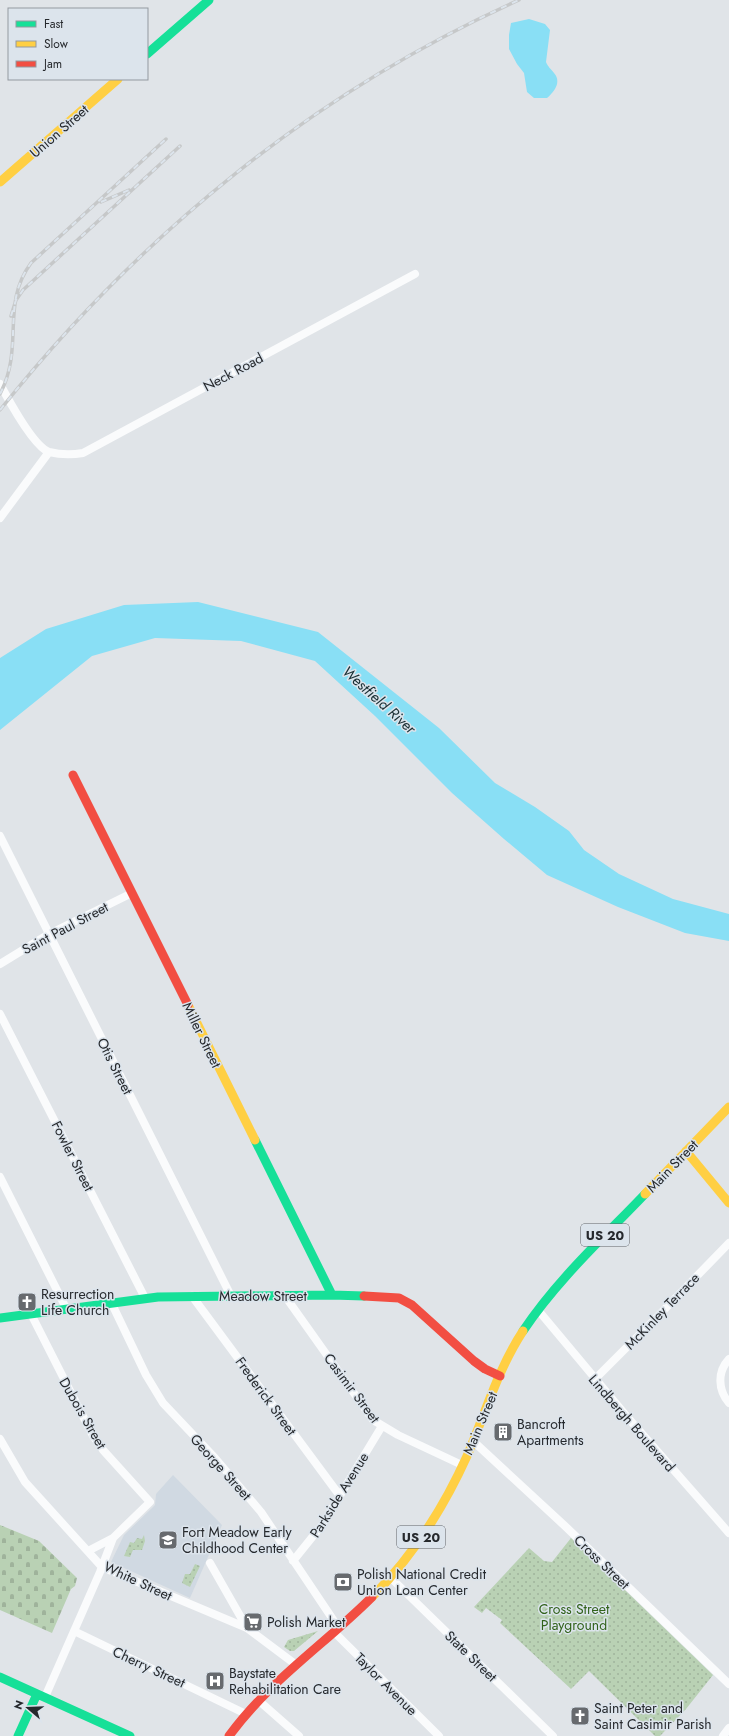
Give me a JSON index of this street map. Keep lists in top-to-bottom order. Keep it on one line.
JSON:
{"streets":{"street":["Union Street","Neck Road","Saint Paul Street","Miller Street","Otis Street","Fowler Street","Main Street","US 20","Meadow Street","McKinley Terrace","Casimir Street","Frederick Street","Dubois Street","Lindbergh Boulevard","George Street","Parkside Avenue","Cross Street","White Street","State Street","Cherry Street","Taylor Avenue"]},"crossings":[["Saint Paul Street","Miller Street"],["Saint Paul Street","Otis Street"],["Miller Street","Meadow Street"],["Otis Street","Meadow Street"],["Fowler Street","Meadow Street"],["Main Street","Meadow Street"],["Main Street","Casimir Street"],["Main Street","Lindbergh Boulevard"],["Main Street","George Street"],["Main Street","Cross Street"],["Main Street","White Street"],["Main Street","State Street"],["Main Street","Cherry Street"],["Main Street","Taylor Avenue"],["Meadow Street","Casimir Street"],["Meadow Street","Frederick Street"],["Meadow Street","Dubois Street"],["Meadow Street","George Street"],["McKinley Terrace","Lindbergh Boulevard"],["Casimir Street","Parkside Avenue"],["Frederick Street","Parkside Avenue"],["George Street","Parkside Avenue"],["George Street","Taylor Avenue"]],"water":["Westfield River"],"parks":["Cross Street Playground"],"places":{"church":["Resurrection Life Church","Saint Peter and Saint Casimir Parish"],"building":["Bancroft Apartments"],"school or university":["Fort Meadow Early Childhood Center"],"bank":["Polish National Credit Union Loan Center"],"supermarket":["Polish Market"],"hospital":["Baystate Rehabilitation Care"]},"legend":["Fast","Slow","Jam"],"north":"left"}
